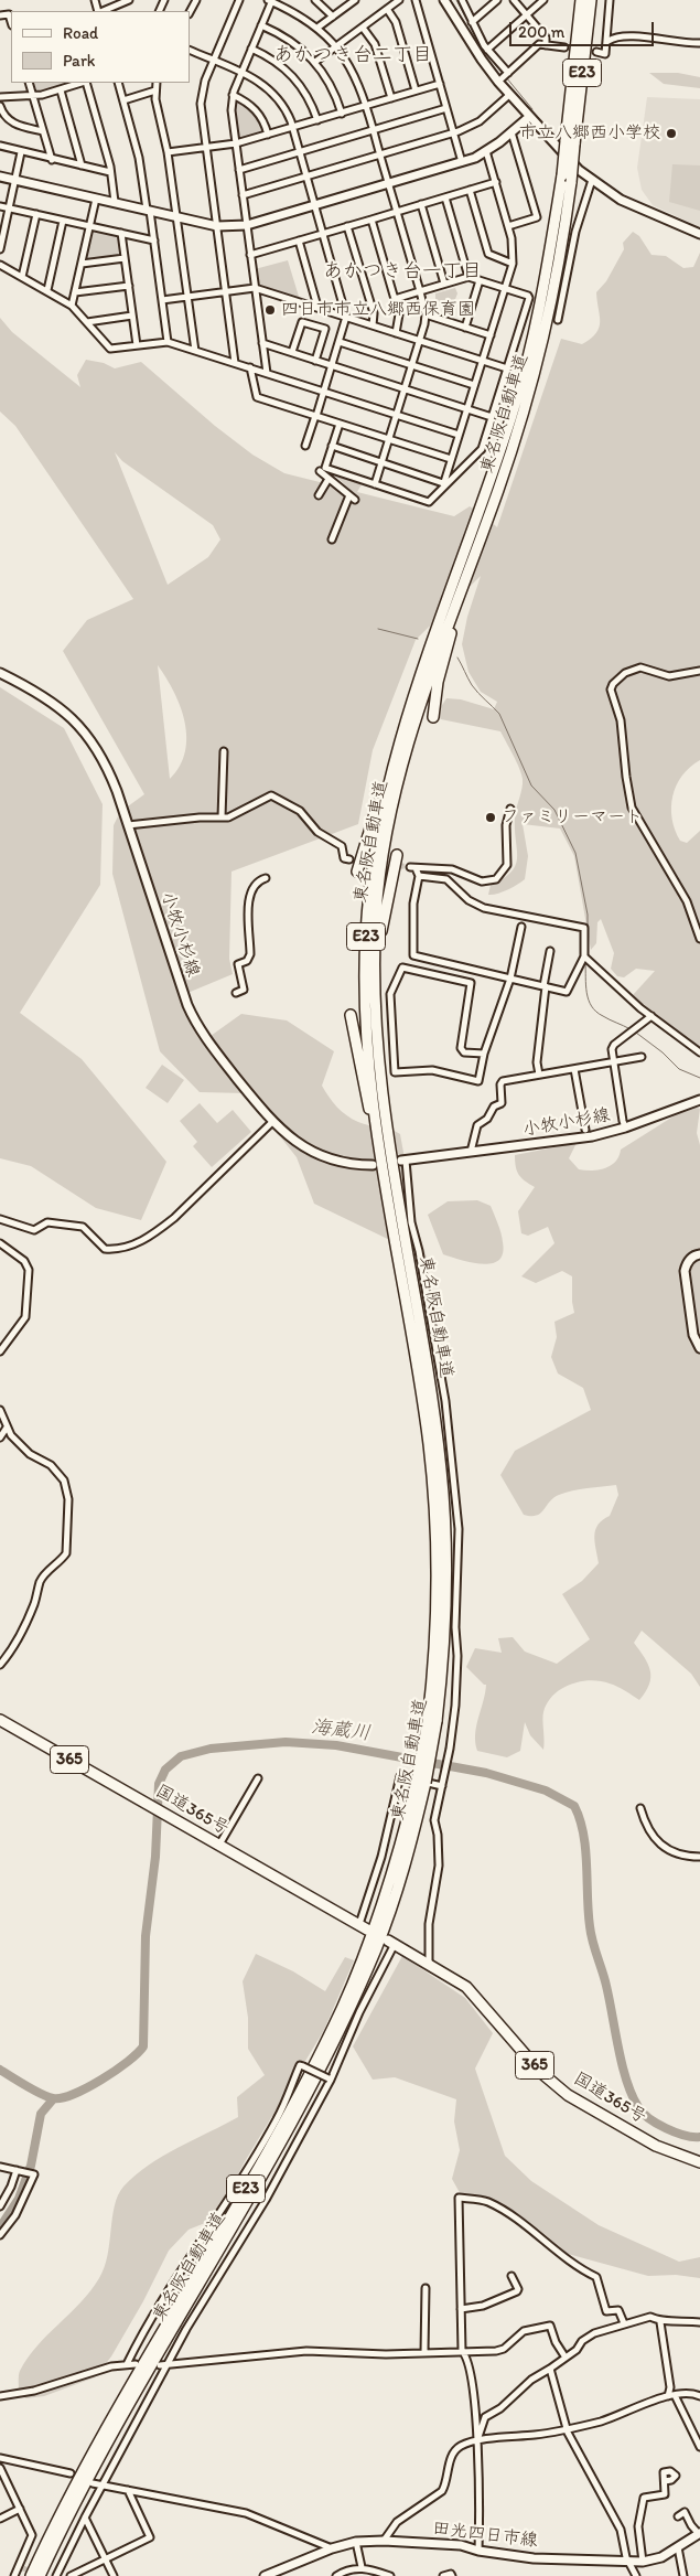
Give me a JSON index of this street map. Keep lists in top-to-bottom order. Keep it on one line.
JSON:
{"streets":{"highway":["E23","東名阪自動車道","365","国道365号"],"main road":["小牧小杉線","田光四日市線"]},"districts":["あかつき台二丁目","あかつき台一丁目"],"water":["海蔵川"],"places":["市立八郷西小学校","四日市市立八郷西保育園","ファミリーマート"],"legend":["Road","Park"],"scale_bar":"200 m"}
